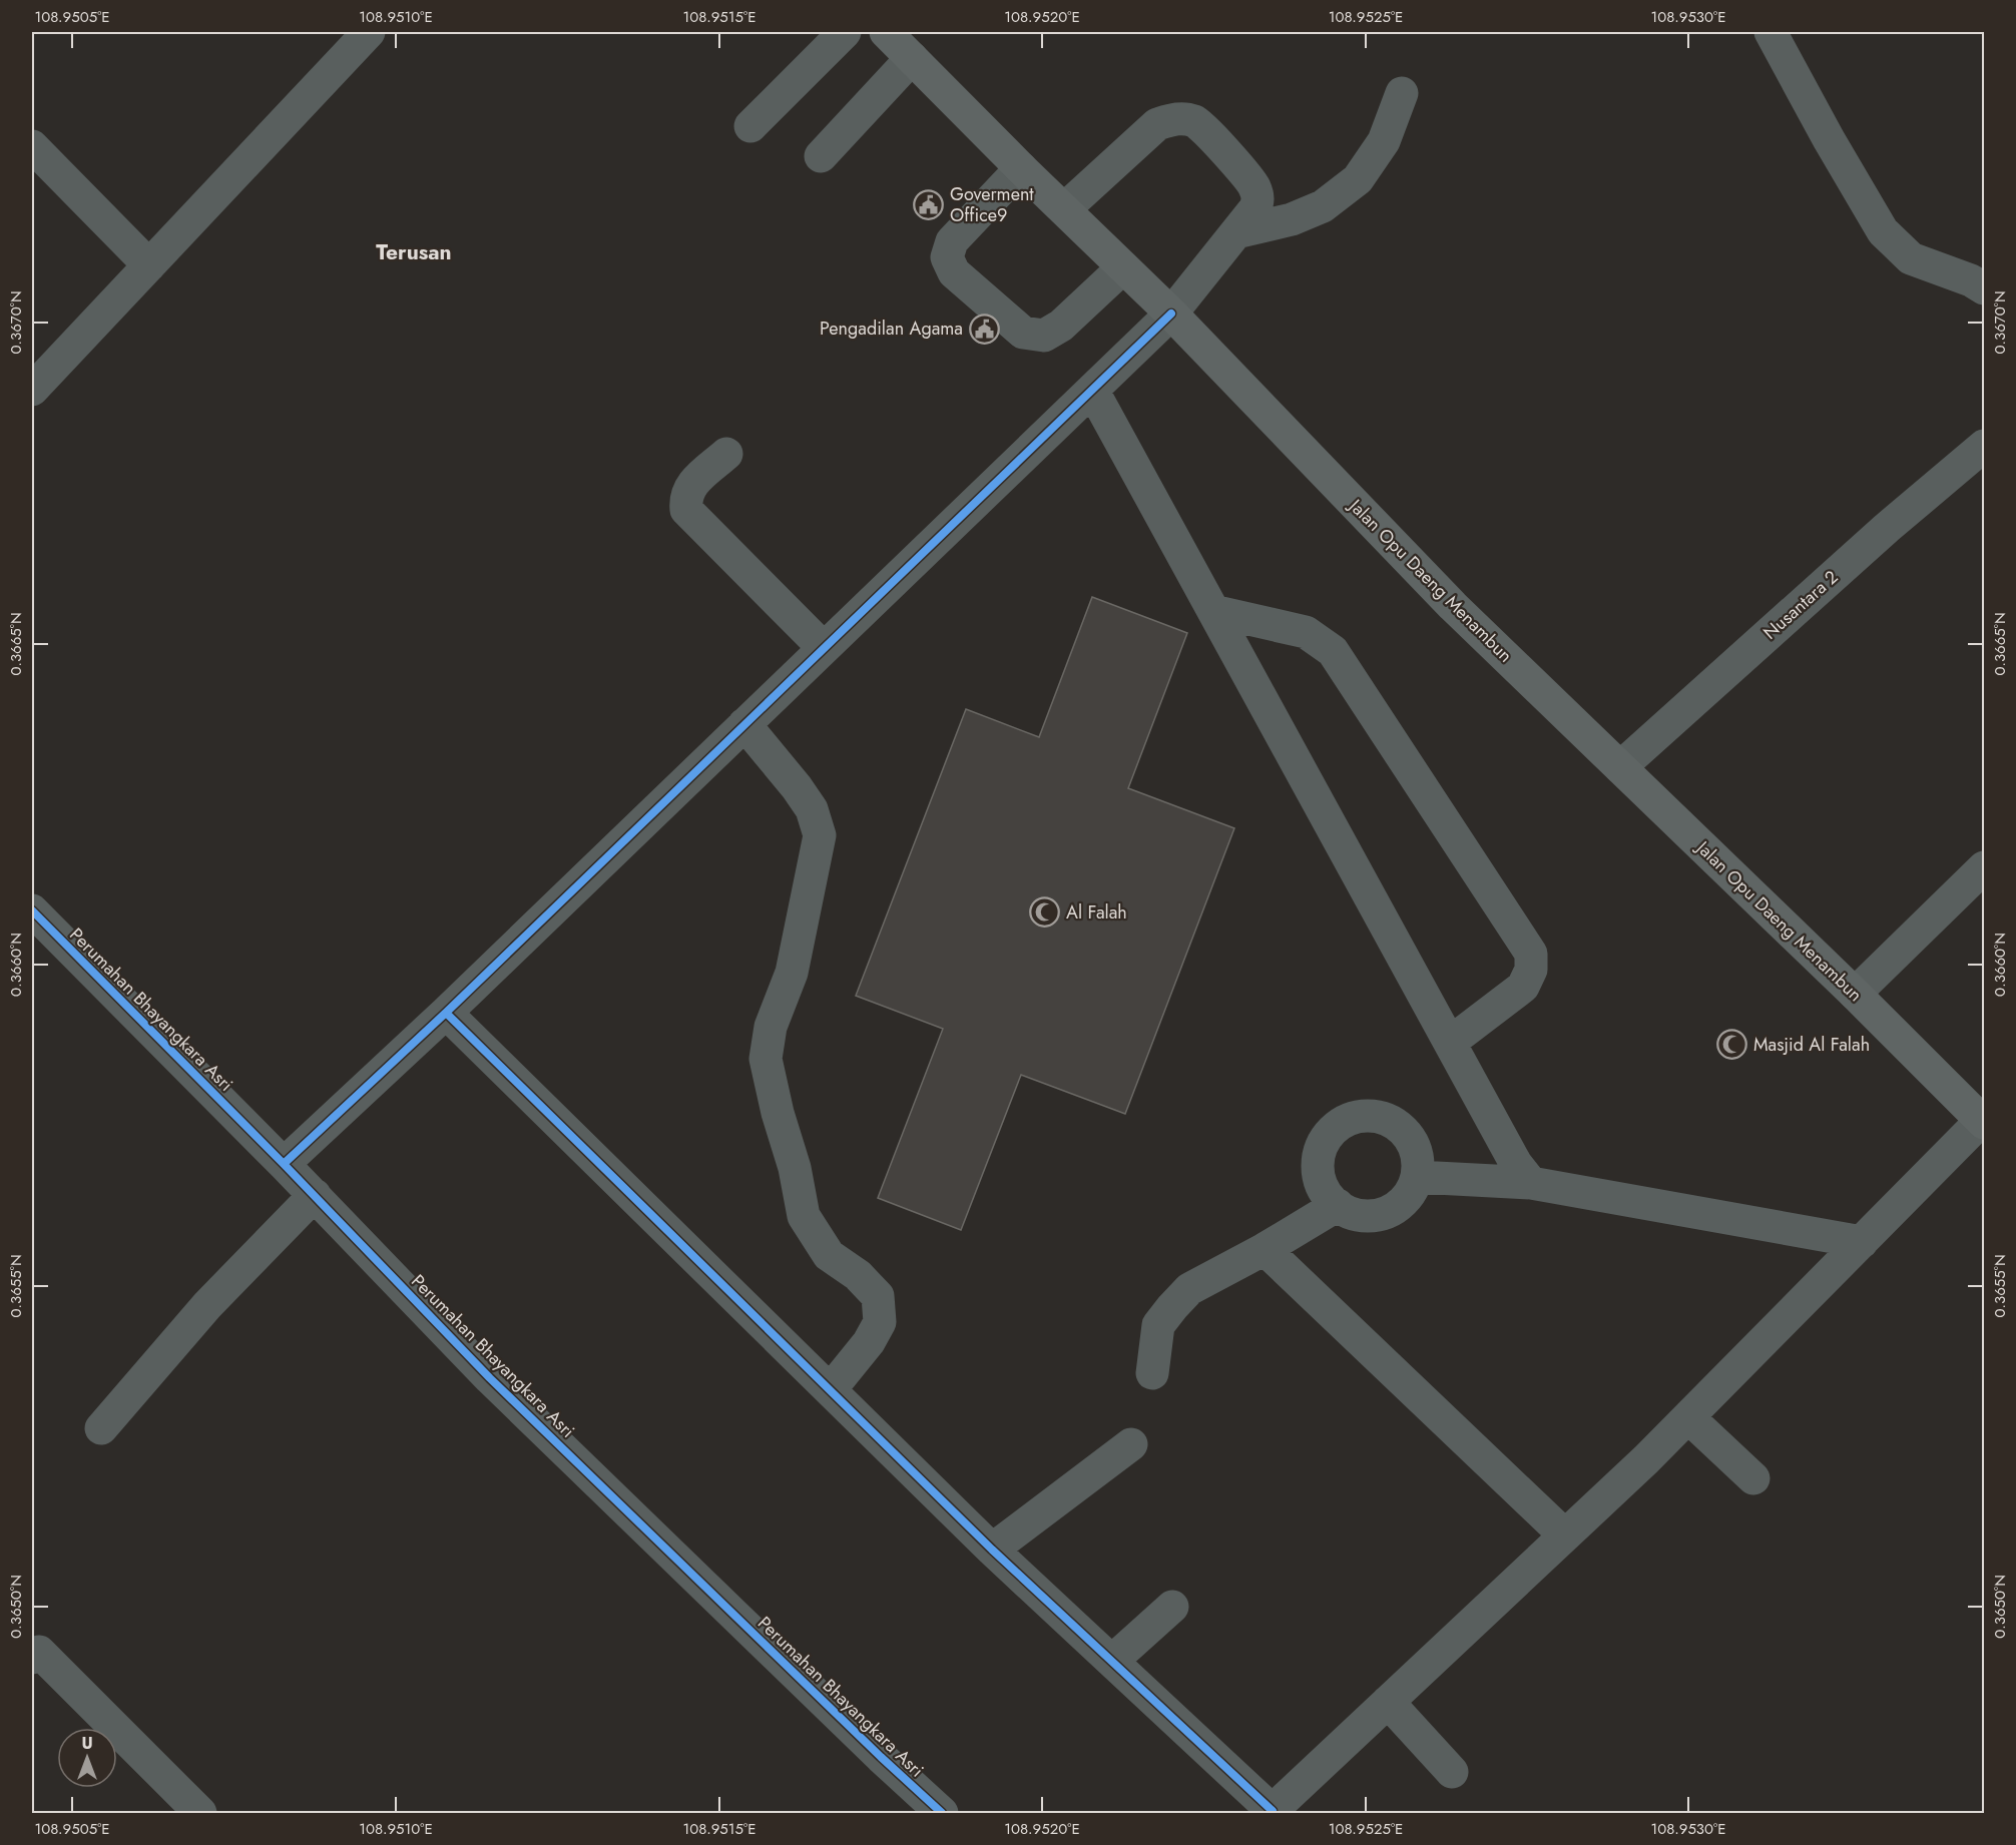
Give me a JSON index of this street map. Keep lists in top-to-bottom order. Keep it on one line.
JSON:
{"streets":{"highway":["Jalan Opu Daeng Menambun"],"street":["Nusantara 2","Perumahan Bhayangkara Asri"]},"crossings":[["Jalan Opu Daeng Menambun","Nusantara 2"]],"districts":["Terusan"],"places":{"public building":["Goverment Office9","Pengadilan Agama"],"mosque":["Al Falah","Masjid Al Falah"]},"north":"top","coordinates":["108.9505°E","108.9510°E","108.9515°E","108.9520°E","108.9525°E","108.9530°E","0.3670°N","0.3665°N","0.3660°N","0.3655°N","0.3650°N"]}
